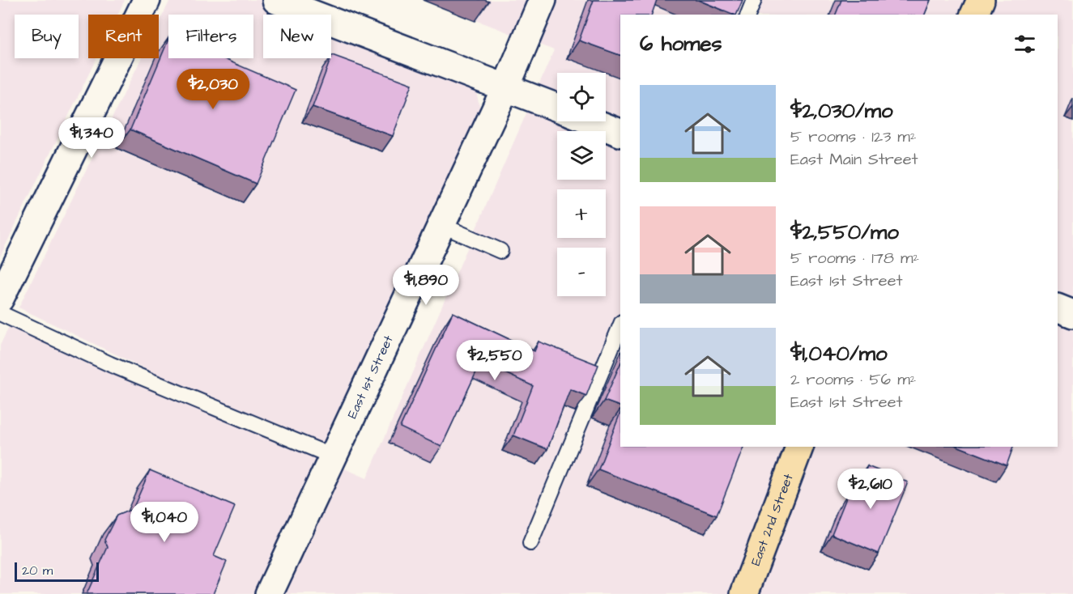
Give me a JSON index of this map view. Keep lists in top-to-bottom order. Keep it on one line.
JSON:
{"streets":{"main road":["East 2nd Street"],"street":["East 1st Street"]},"scale_bar":"20 m","page":{"chip":["Buy","Rent","Filters","New"],"heading":"6 homes","price":["$2,030","$1,340","$1,890","$2,550","$2,610","$1,040"],"map_buttons":["+","−"],"list":[{"name":"$2,030/mo","note":"5 rooms · 123 m² · East Main Street"},{"name":"$2,550/mo","note":"5 rooms · 178 m² · East 1st Street"},{"name":"$1,040/mo","note":"2 rooms · 56 m² · East 1st Street"}],"scale":"20 m"}}
